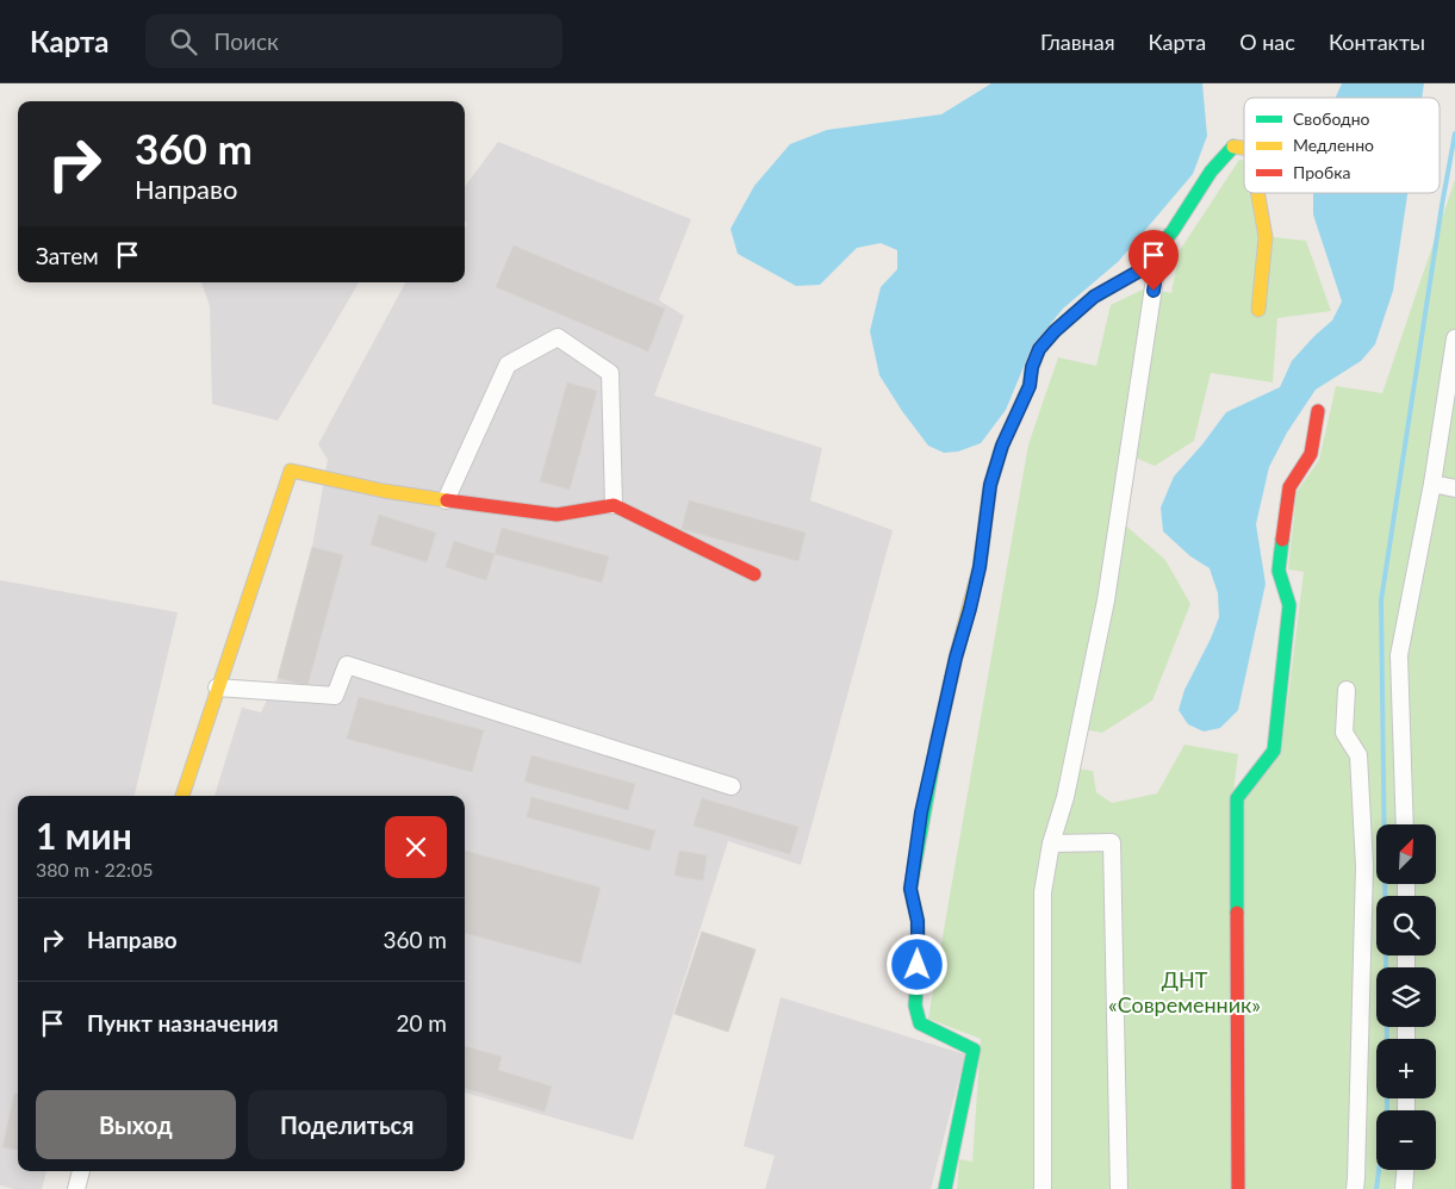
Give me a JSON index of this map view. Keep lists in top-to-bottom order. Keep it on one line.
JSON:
{"parks":["ДНТ «Современник»"],"legend":["Свободно","Медленно","Пробка"],"north":"top right","page":{"header":"Карта","search":"Поиск","nav":["Главная","Карта","О нас","Контакты"],"turn":["360 m","Направо"],"then":"Затем","heading":["1 мин","380 m · 22:05"],"map_buttons":["+","−"],"list":[{"name":"Направо","value":"360 m"},{"name":"Пункт назначения","value":"20 m"}],"buttons":["Выход","Поделиться"]}}
